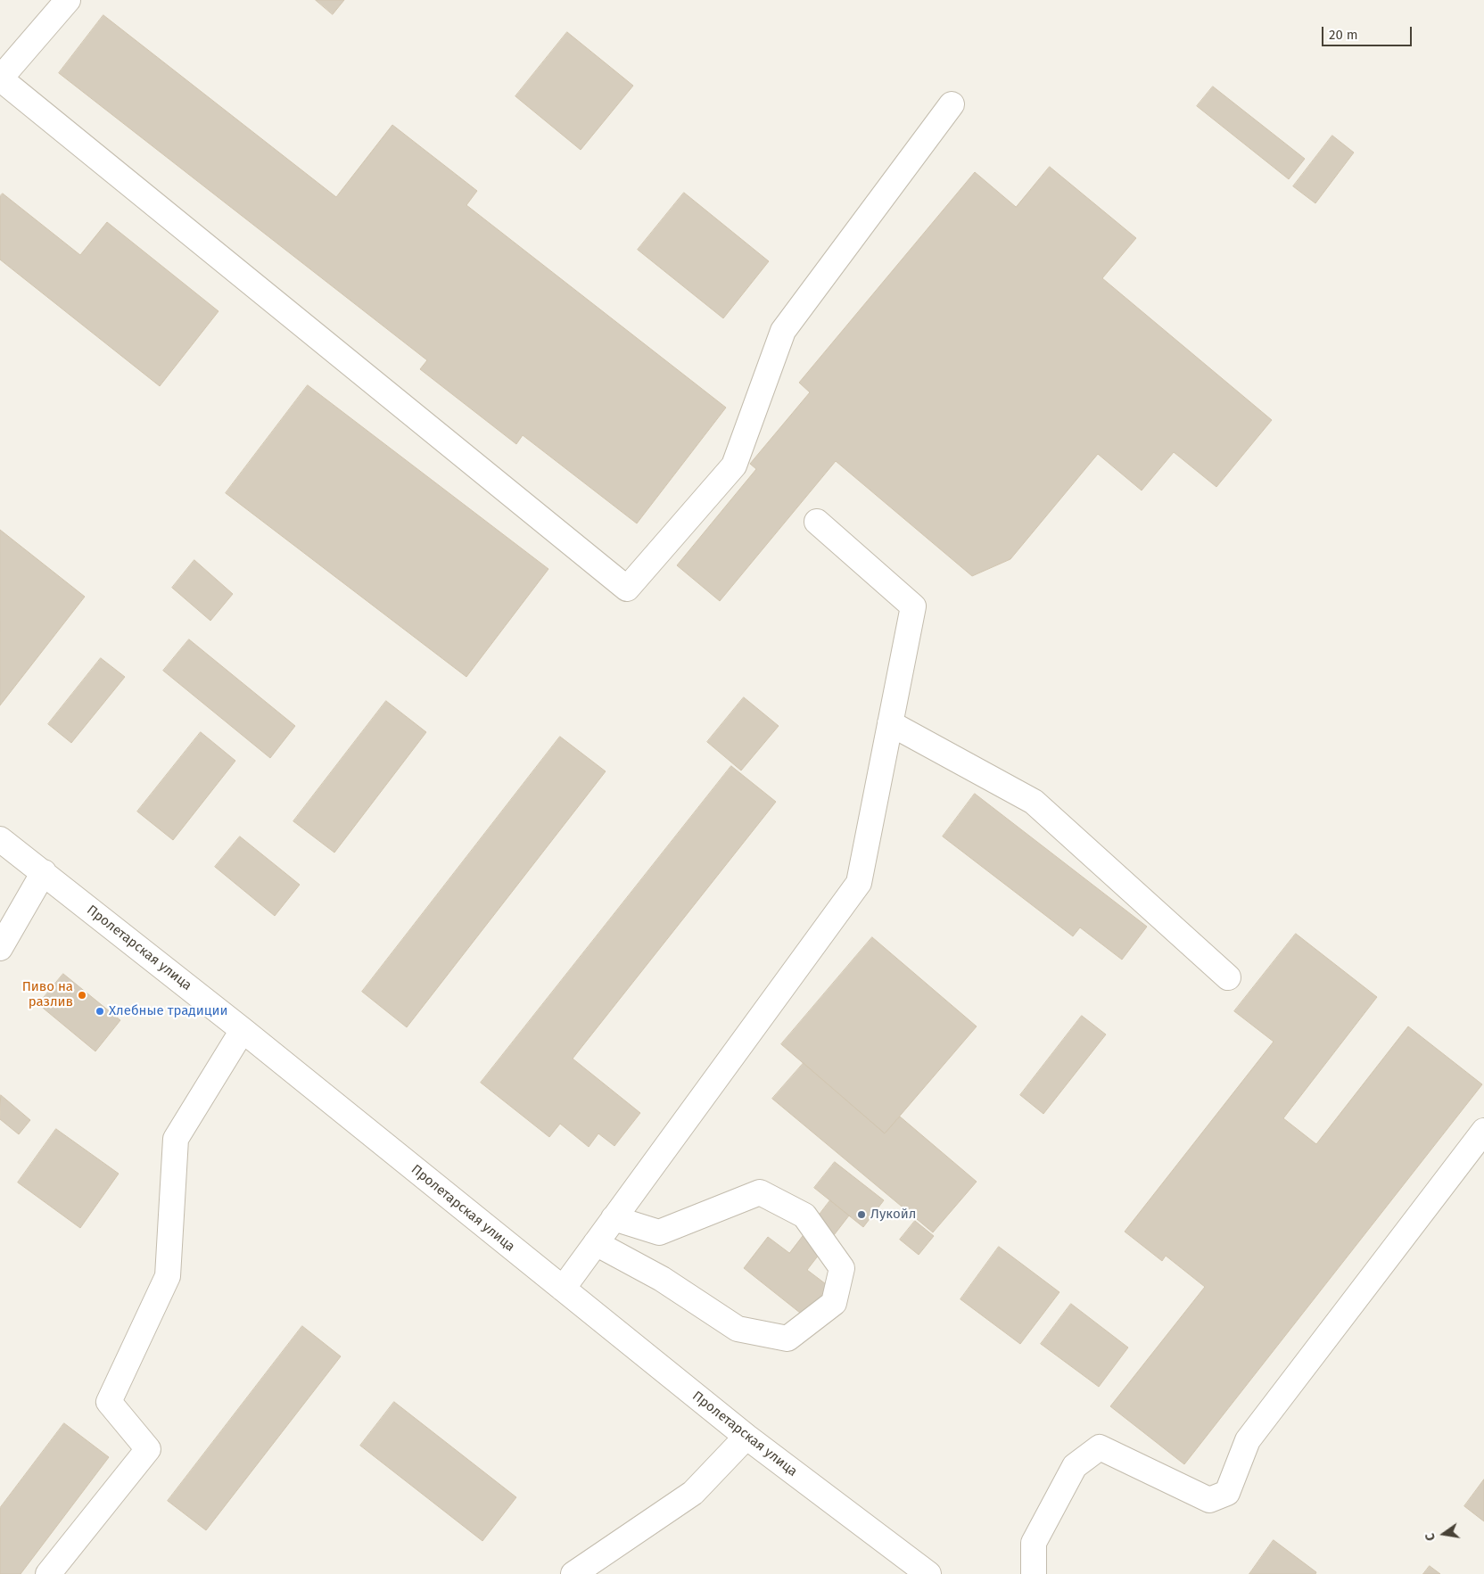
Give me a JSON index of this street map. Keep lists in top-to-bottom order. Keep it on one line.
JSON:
{"streets":{"street":["Пролетарская улица"]},"places":["Пиво на разлив","Хлебные традиции","Лукойл"],"scale_bar":"20 m","north":"left"}
